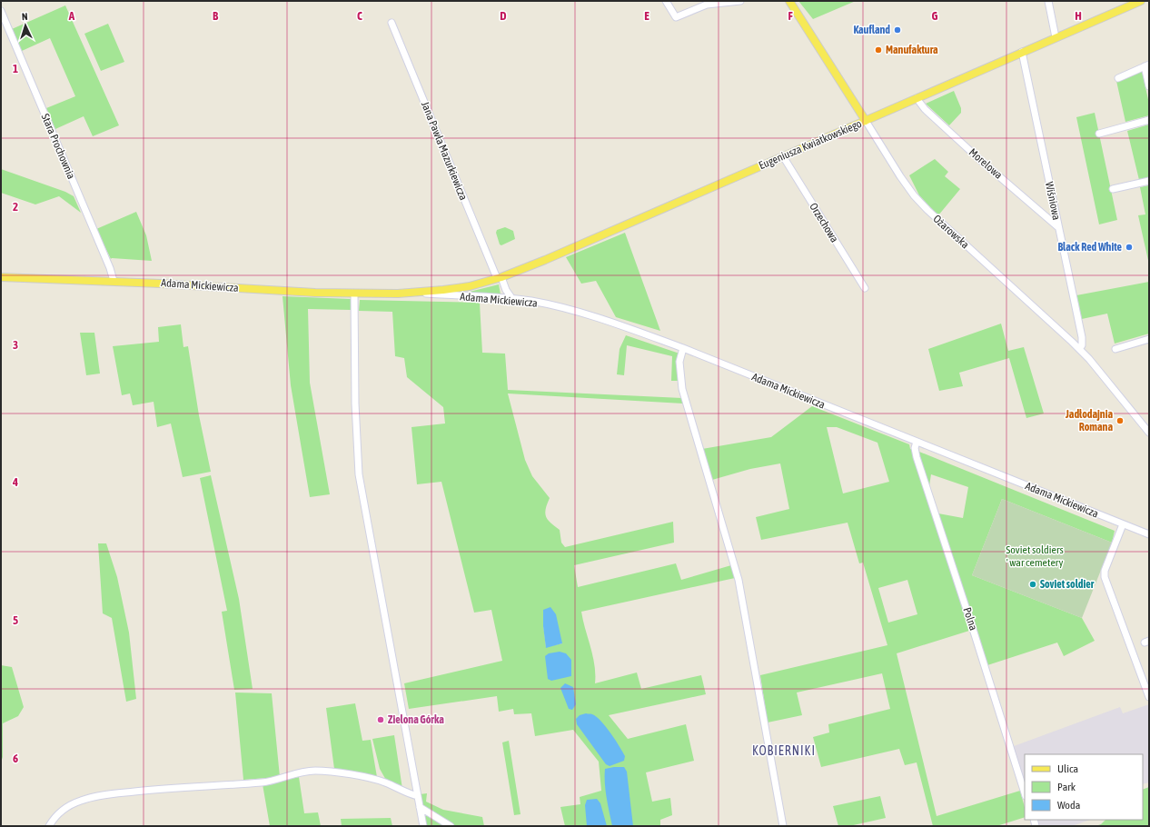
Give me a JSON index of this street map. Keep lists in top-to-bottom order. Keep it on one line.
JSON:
{"streets":{"main road":["Eugeniusza Kwiatkowskiego","Ożarowska","Adama Mickiewicza"],"street":["Stara Prochownia","Jana Pawła Mazurkiewicza","Morelowa","Wiśniowa","Orzechowa","Polna"]},"crossings":[["Eugeniusza Kwiatkowskiego","Jana Pawła Mazurkiewicza"],["Eugeniusza Kwiatkowskiego","Morelowa"],["Eugeniusza Kwiatkowskiego","Wiśniowa"],["Eugeniusza Kwiatkowskiego","Orzechowa"],["Eugeniusza Kwiatkowskiego","Ożarowska"],["Eugeniusza Kwiatkowskiego","Adama Mickiewicza"],["Stara Prochownia","Adama Mickiewicza"],["Jana Pawła Mazurkiewicza","Adama Mickiewicza"],["Morelowa","Wiśniowa"],["Wiśniowa","Ożarowska"],["Adama Mickiewicza","Polna"]],"districts":["KOBIERNIKI"],"parks":["Soviet soldiers ' war cemetery"],"places":["Kaufland","Manufaktura","Black Red White","Jadłodajnia Romana","Soviet soldier","Zielona Górka"],"legend":["Ulica","Park","Woda"],"north":"top","grid":{"columns":["A","B","C","D","E","F","G","H"],"rows":["1","2","3","4","5","6"]}}
